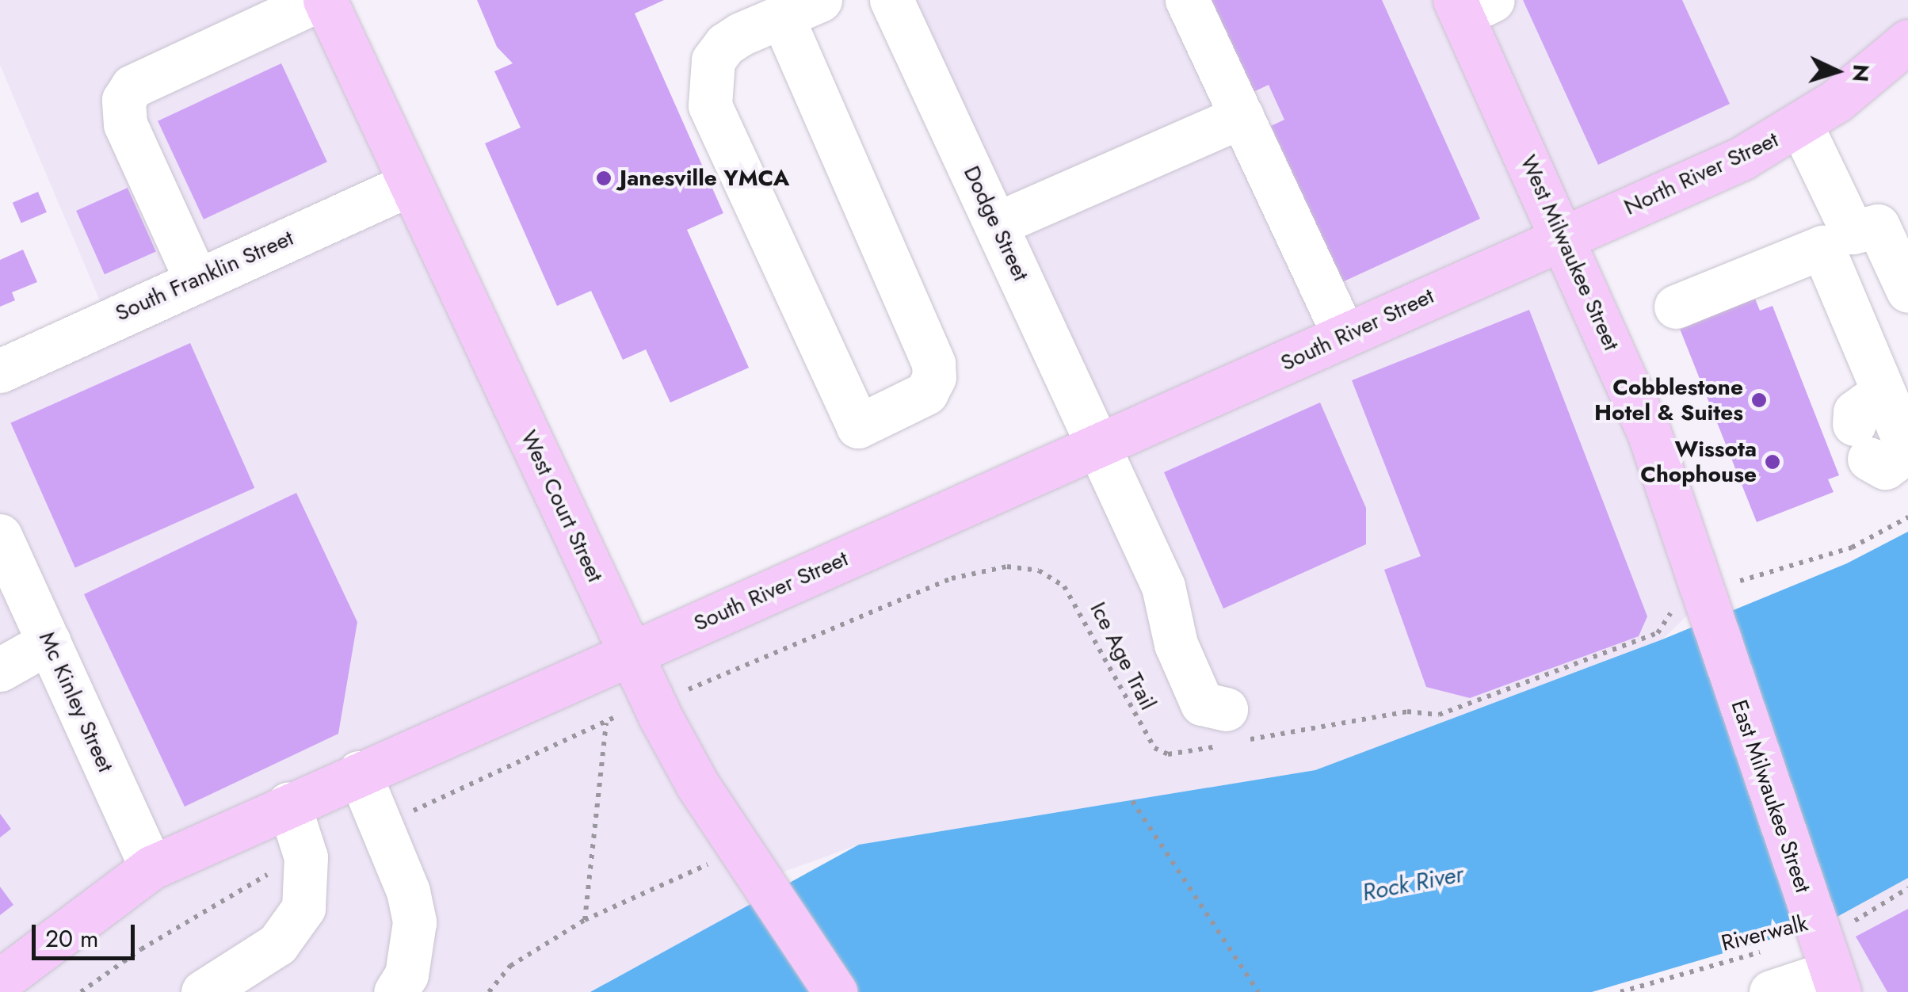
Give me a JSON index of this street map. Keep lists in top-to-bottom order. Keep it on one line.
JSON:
{"streets":{"main road":["North River Street","West Milwaukee Street","South River Street","West Court Street","East Milwaukee Street"],"street":["Dodge Street","South Franklin Street","Mc Kinley Street"],"path":["Ice Age Trail","Riverwalk"]},"crossings":[["North River Street","West Milwaukee Street"],["North River Street","South River Street"],["Dodge Street","South River Street"],["Dodge Street","Ice Age Trail"],["West Milwaukee Street","South River Street"],["West Milwaukee Street","East Milwaukee Street"],["South Franklin Street","West Court Street"],["South River Street","West Court Street"],["South River Street","Mc Kinley Street"],["West Court Street","Ice Age Trail"],["East Milwaukee Street","Riverwalk"]],"water":["Rock River"],"places":["Janesville YMCA","Cobblestone Hotel & Suites","Wissota Chophouse"],"scale_bar":"20 m","north":"right"}
